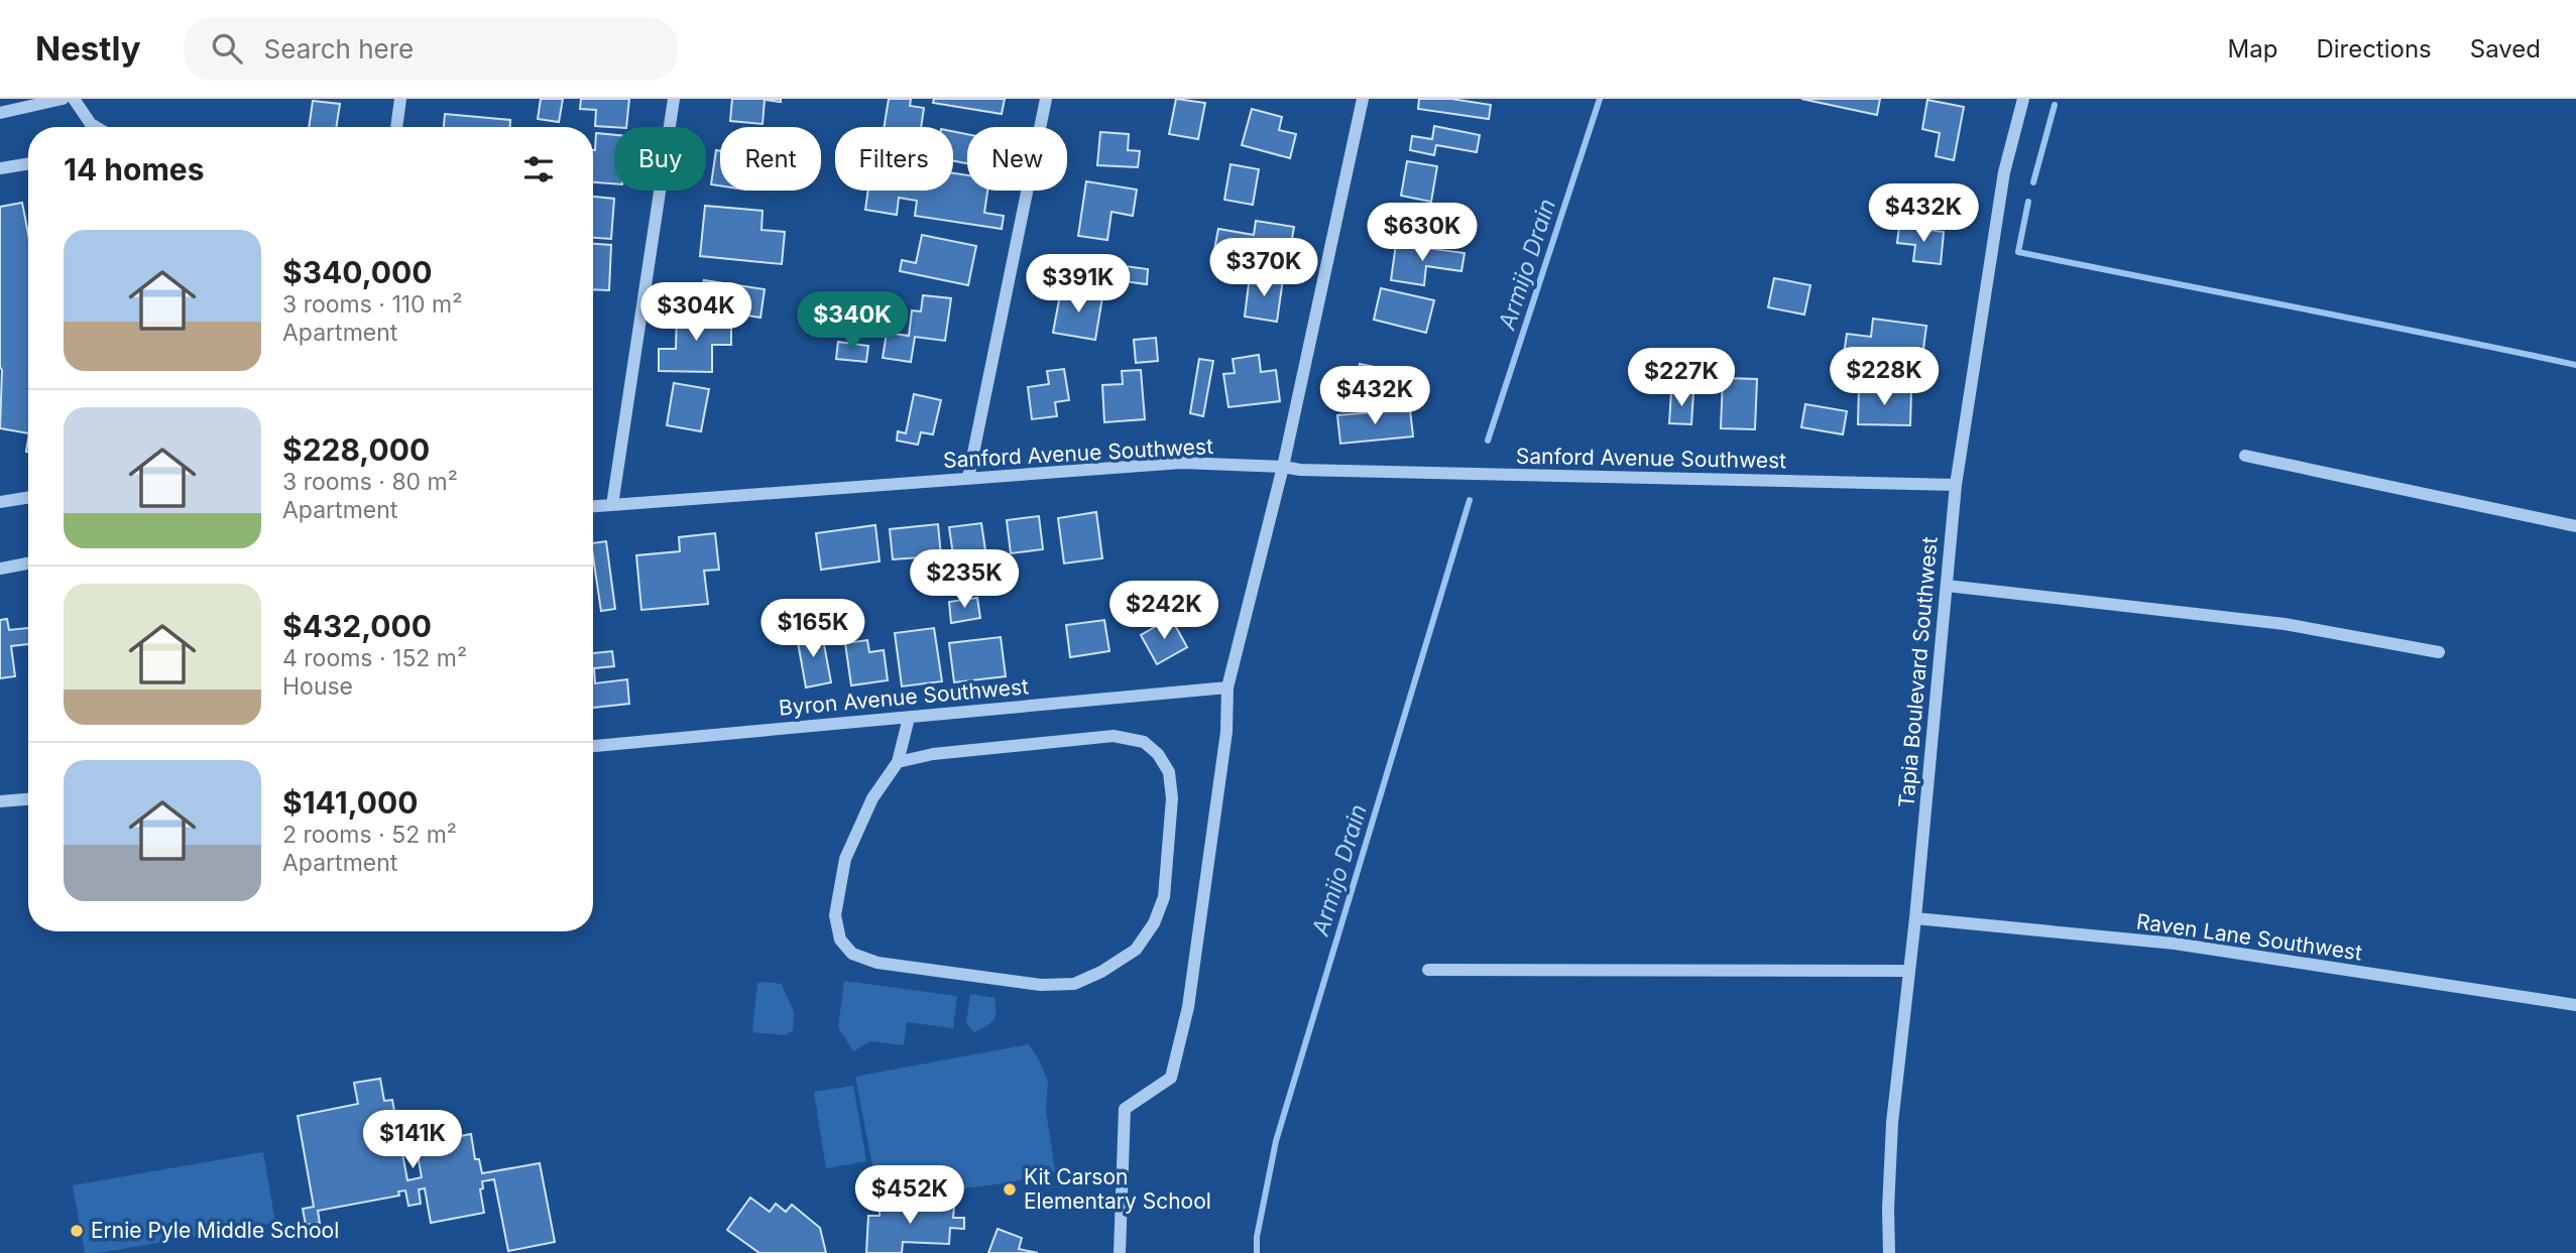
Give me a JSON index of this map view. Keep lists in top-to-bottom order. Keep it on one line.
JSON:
{"streets":{"street":["Sanford Avenue Southwest","Tapia Boulevard Southwest","Byron Avenue Southwest","Raven Lane Southwest"]},"crossings":[["Sanford Avenue Southwest","Tapia Boulevard Southwest"],["Tapia Boulevard Southwest","Raven Lane Southwest"]],"water":["Armijo Drain"],"places":["Kit Carson Elementary School","Ernie Pyle Middle School"],"page":{"header":"Nestly","search":"Search here","nav":["Map","Directions","Saved"],"chip":["Buy","Rent","Filters","New"],"heading":"14 homes","price":["$432K","$630K","$370K","$391K","$304K","$340K","$228K","$227K","$432K","$235K","$242K","$165K","$141K","$452K"],"list":[{"name":"$340,000","note":"3 rooms · 110 m² · Apartment"},{"name":"$228,000","note":"3 rooms · 80 m² · Apartment"},{"name":"$432,000","note":"4 rooms · 152 m² · House"},{"name":"$141,000","note":"2 rooms · 52 m² · Apartment"}]}}
